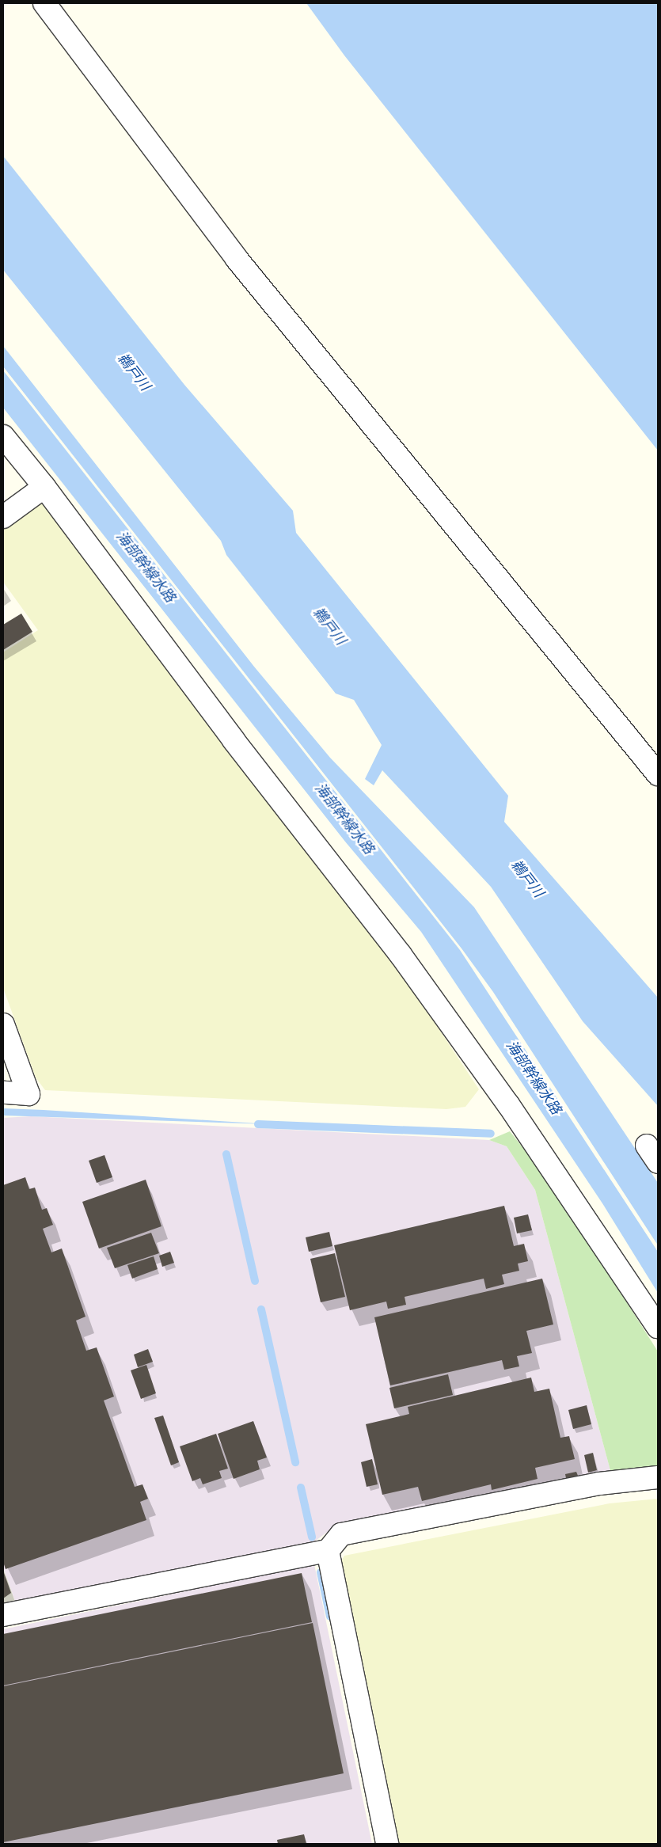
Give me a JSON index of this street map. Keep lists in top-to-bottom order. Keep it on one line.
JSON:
{"water":["鵜戸川","海部幹線水路"]}
